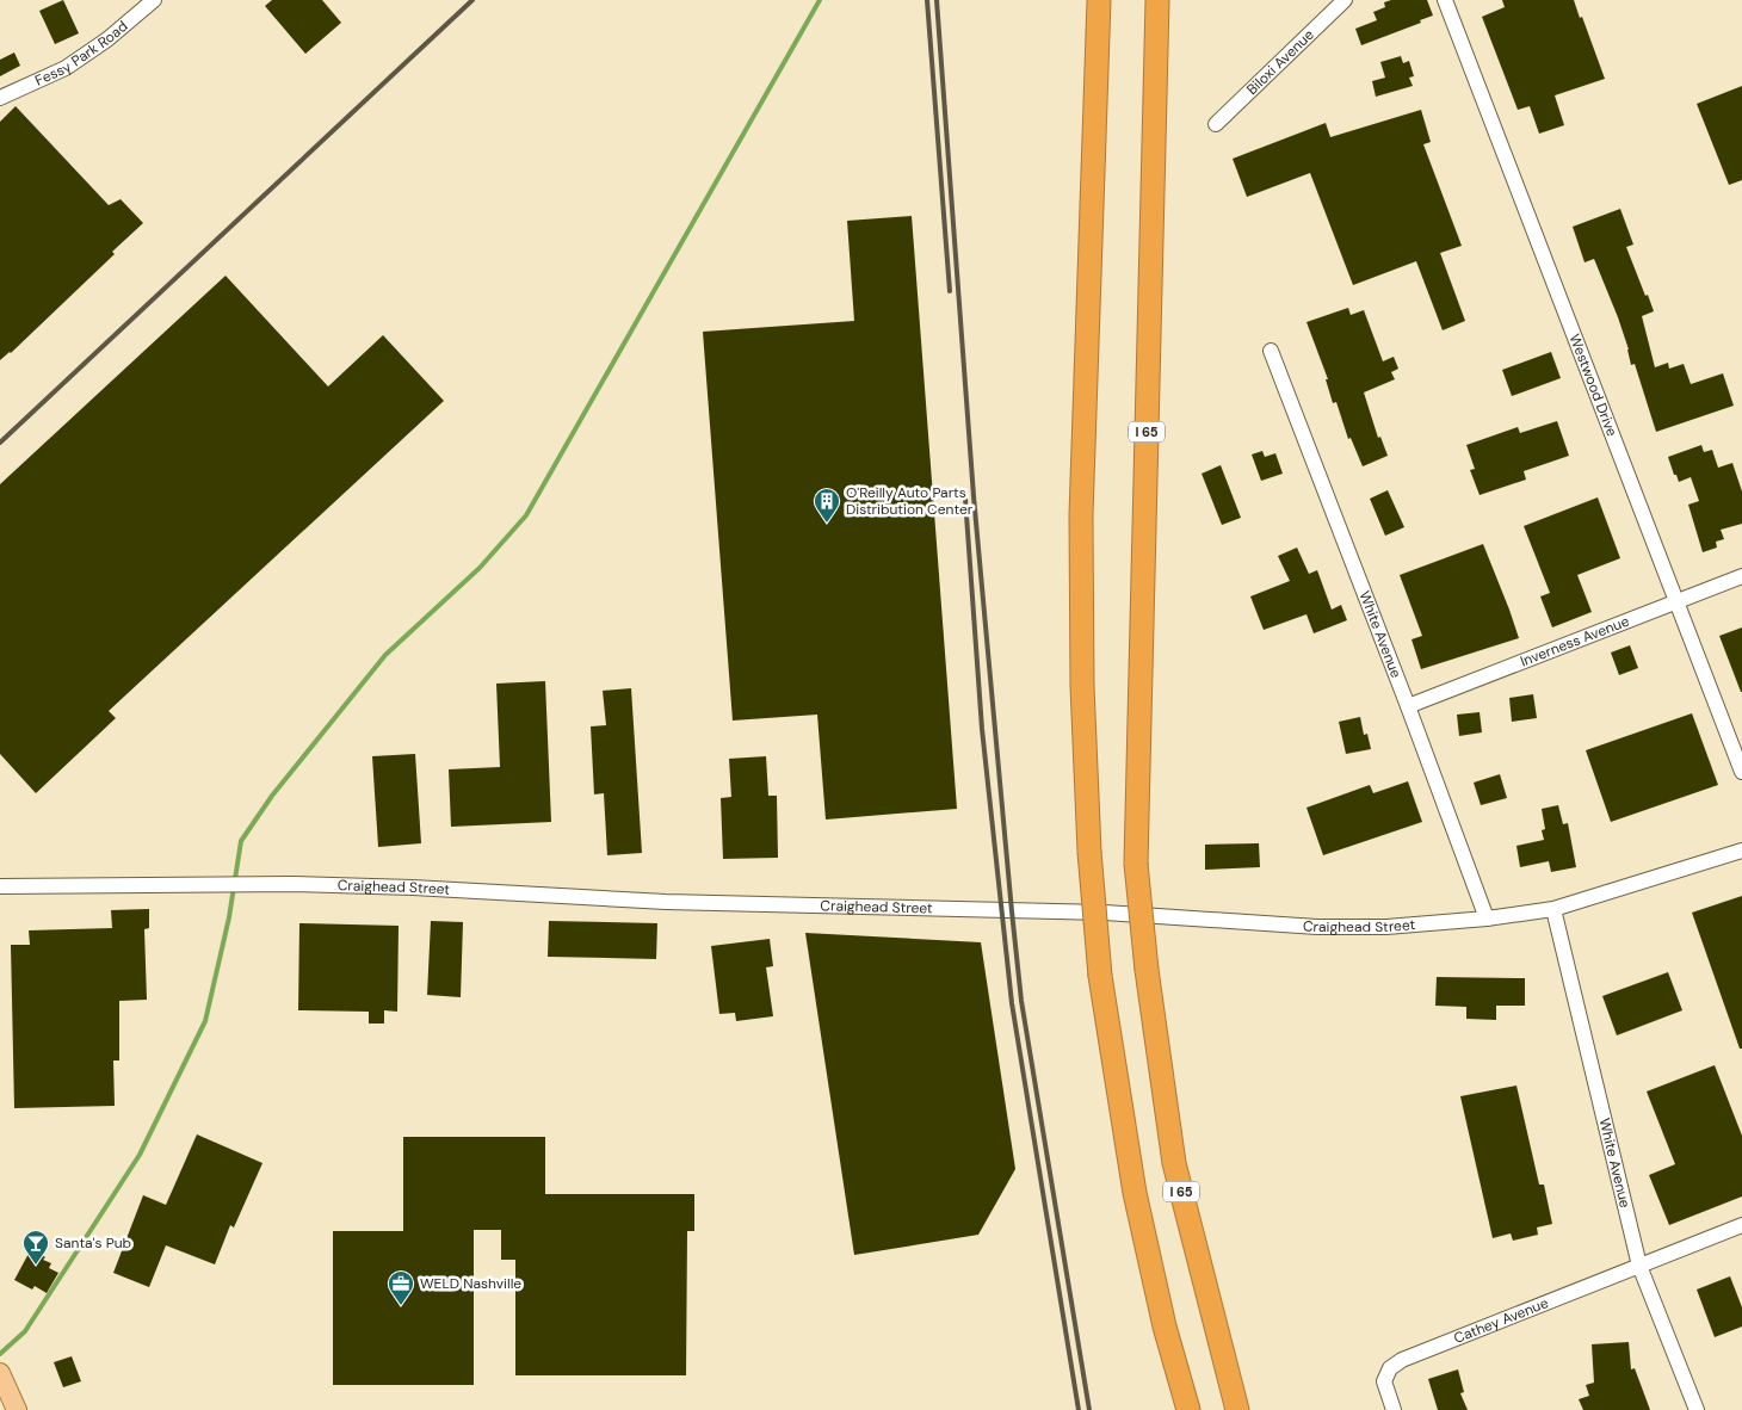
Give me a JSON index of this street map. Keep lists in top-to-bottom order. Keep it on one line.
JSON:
{"streets":{"highway":["I 65"],"street":["Fessy Park Road","Biloxi Avenue","Westwood Drive","White Avenue","Inverness Avenue","Craighead Street","Cathey Avenue"]},"crossings":[["Westwood Drive","Inverness Avenue"],["White Avenue","Inverness Avenue"],["White Avenue","Craighead Street"],["White Avenue","Cathey Avenue"]],"places":{"building":["O'Reilly Auto Parts Distribution Center"],"bar":["Santa's Pub"],"office":["WELD Nashville"]}}
